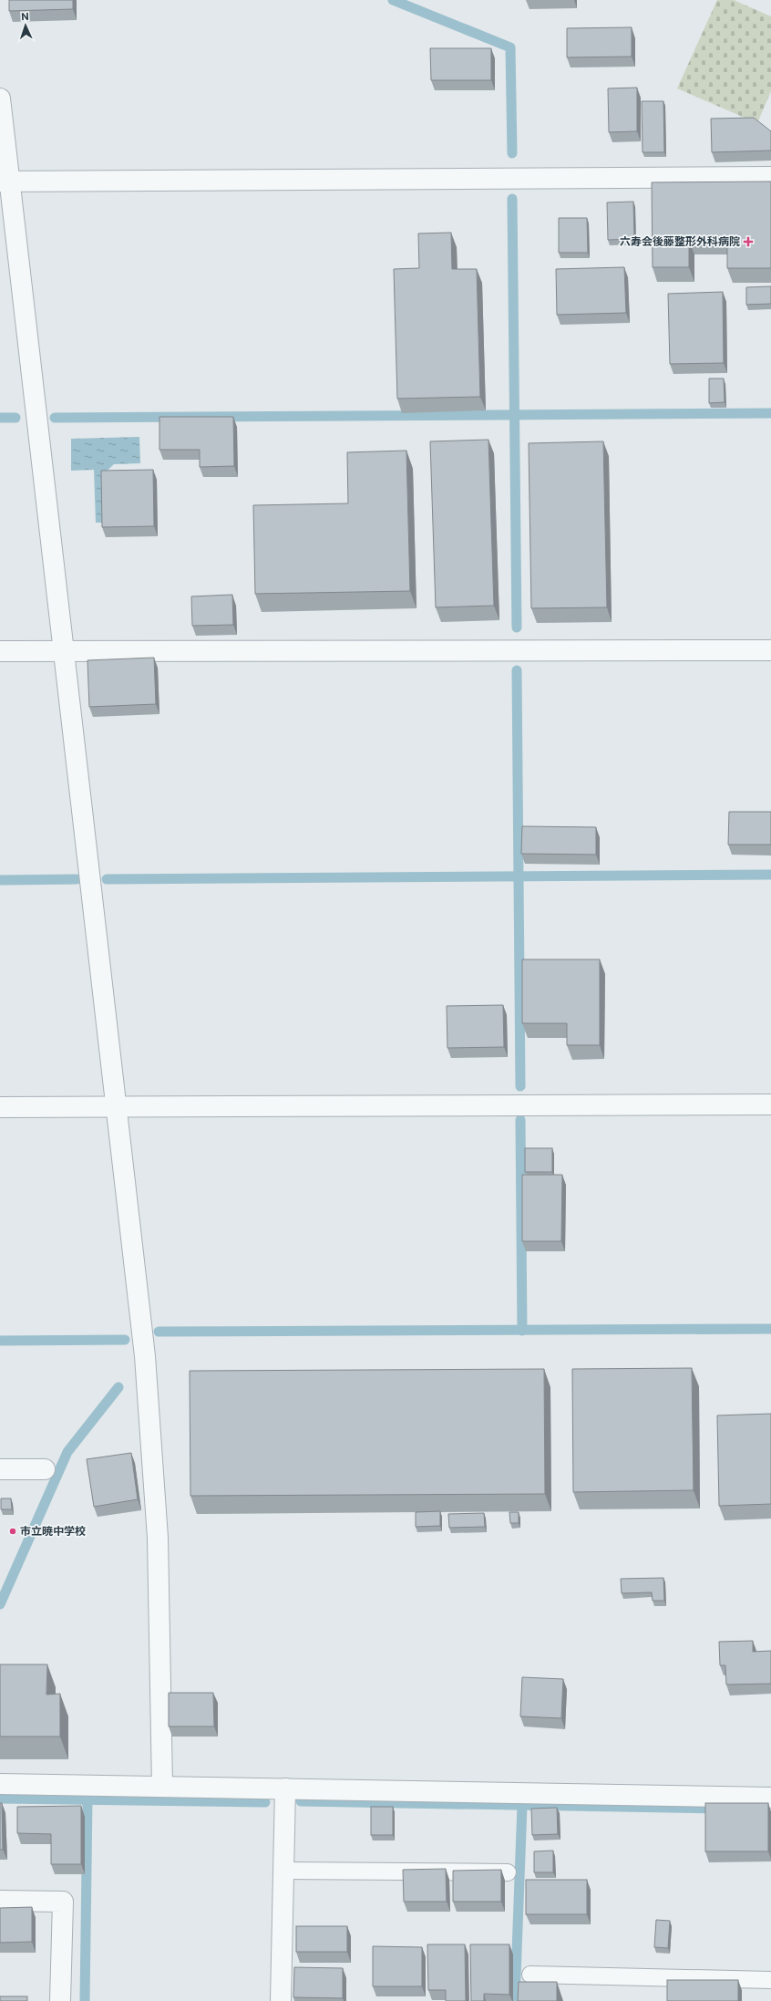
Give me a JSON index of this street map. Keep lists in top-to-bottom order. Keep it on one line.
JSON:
{"places":{"health":["六寿会後藤整形外科病院"],"other":["市立暁中学校"]},"north":"top"}
